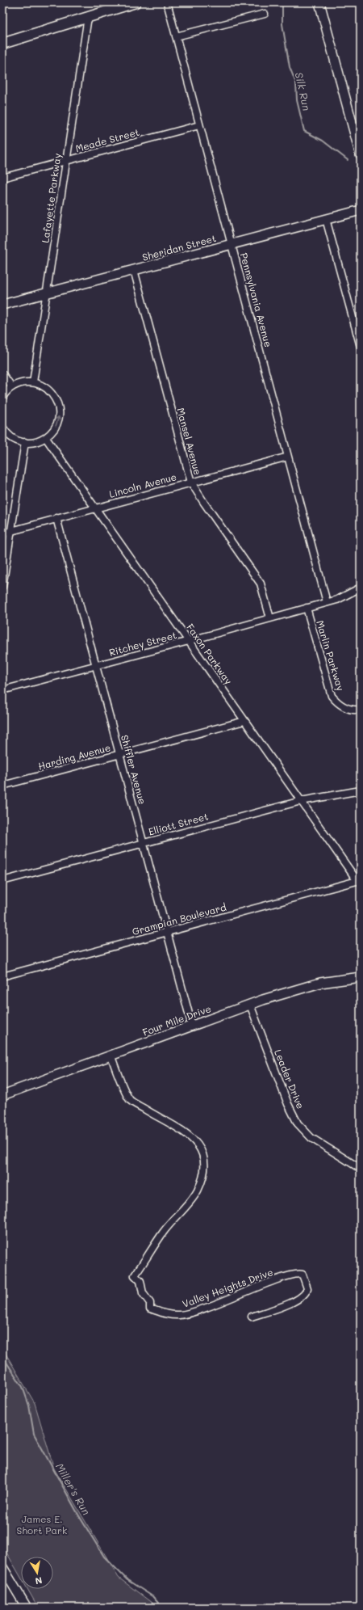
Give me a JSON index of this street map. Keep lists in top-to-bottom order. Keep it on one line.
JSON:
{"streets":{"street":["Meade Street","Lafayette Parkway","Sheridan Street","Pennsylvania Avenue","Mansel Avenue","Lincoln Avenue","Ritchey Street","Faxon Parkway","Marlin Parkway","Harding Avenue","Shiffler Avenue","Elliott Street","Grampian Boulevard","Four Mile Drive","Leader Drive","Valley Heights Drive"]},"crossings":[["Meade Street","Lafayette Parkway"],["Meade Street","Pennsylvania Avenue"],["Lafayette Parkway","Sheridan Street"],["Sheridan Street","Pennsylvania Avenue"],["Sheridan Street","Mansel Avenue"],["Pennsylvania Avenue","Lincoln Avenue"],["Pennsylvania Avenue","Ritchey Street"],["Mansel Avenue","Lincoln Avenue"],["Mansel Avenue","Ritchey Street"],["Lincoln Avenue","Faxon Parkway"],["Lincoln Avenue","Shiffler Avenue"],["Ritchey Street","Faxon Parkway"],["Ritchey Street","Marlin Parkway"],["Ritchey Street","Shiffler Avenue"],["Faxon Parkway","Harding Avenue"],["Faxon Parkway","Elliott Street"],["Faxon Parkway","Grampian Boulevard"],["Harding Avenue","Shiffler Avenue"],["Shiffler Avenue","Elliott Street"],["Shiffler Avenue","Grampian Boulevard"],["Shiffler Avenue","Four Mile Drive"],["Four Mile Drive","Leader Drive"],["Four Mile Drive","Valley Heights Drive"]],"water":["Silk Run","Miller's Run"],"parks":["James E. Short Park"],"north":"bottom"}
